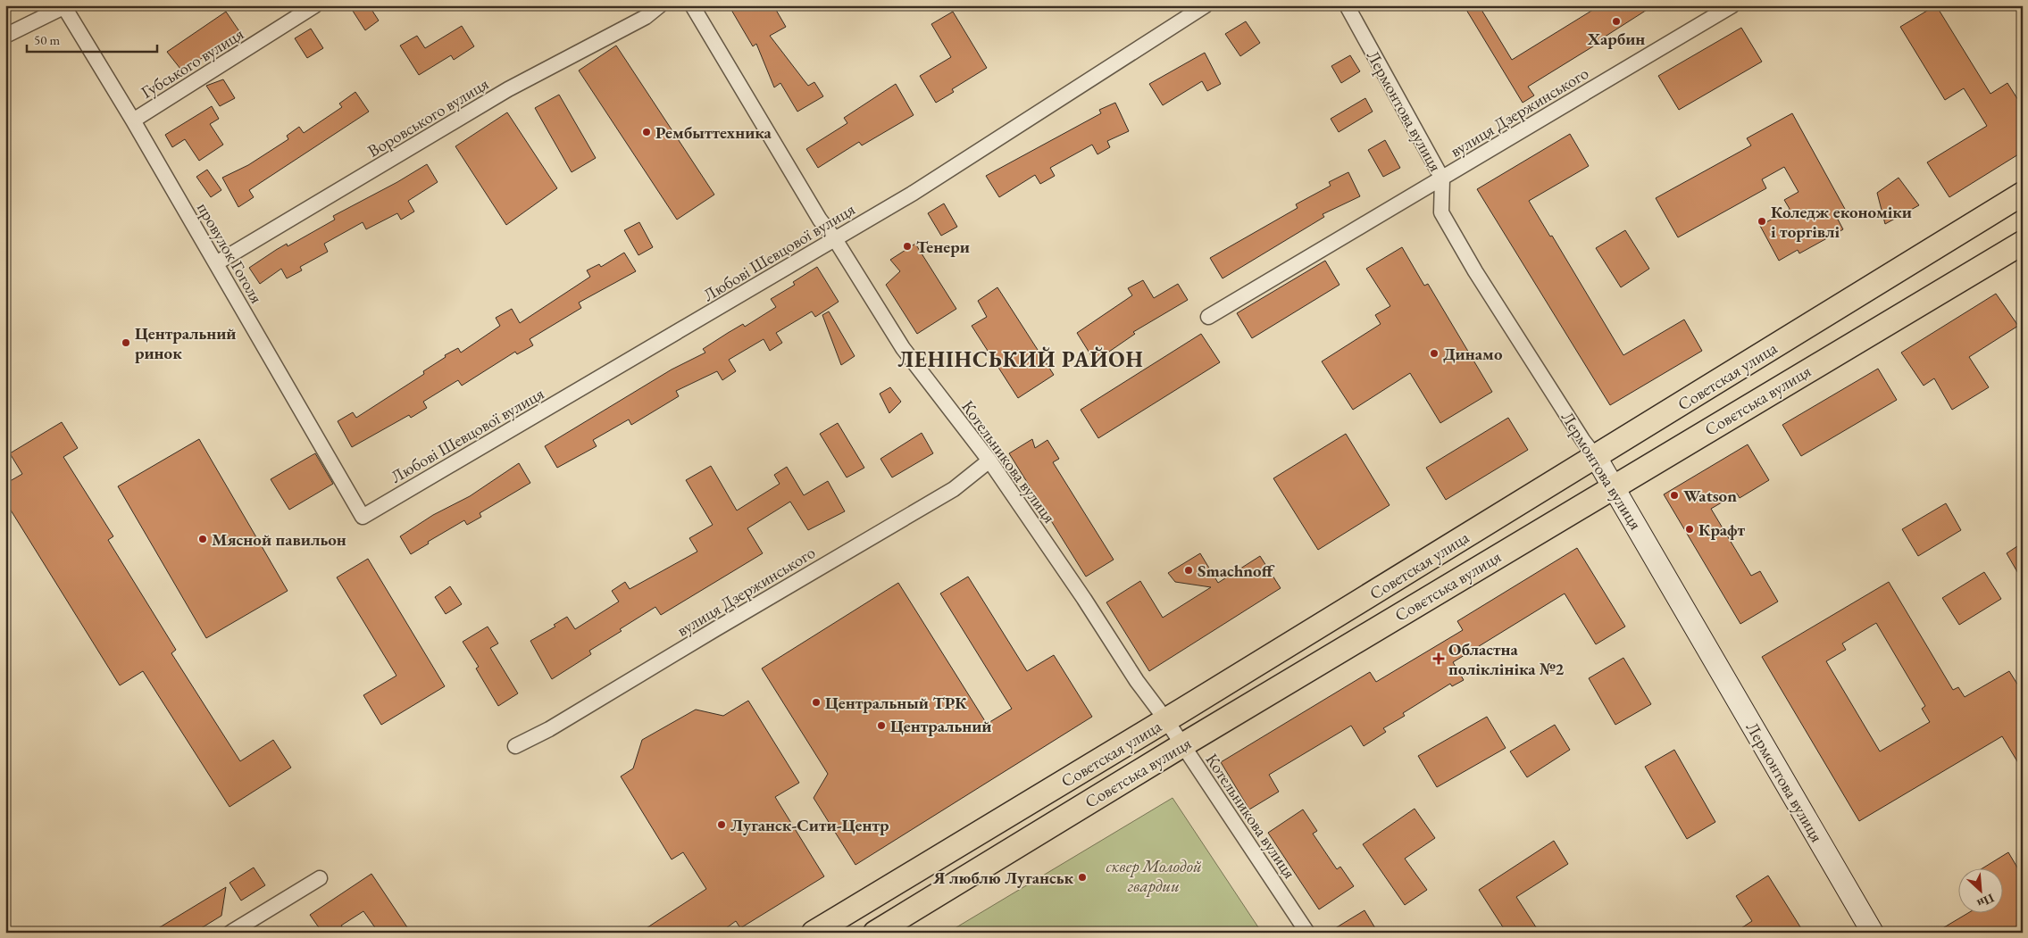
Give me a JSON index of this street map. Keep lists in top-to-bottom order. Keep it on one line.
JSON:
{"streets":{"main road":["Советская улица","Совєтська вулиця"],"street":["Губського вулиця","Лермонтова вулиця","вулиця Дзержинського","Воровського вулиця","Любові Шевцової вулиця","провулок Гоголя","Котельникова вулиця"]},"crossings":[["Губського вулиця","провулок Гоголя"],["Лермонтова вулиця","вулиця Дзержинського"],["Лермонтова вулиця","Советская улица"],["Лермонтова вулиця","Совєтська вулиця"],["вулиця Дзержинського","Котельникова вулиця"],["Воровського вулиця","провулок Гоголя"],["Любові Шевцової вулиця","провулок Гоголя"],["Любові Шевцової вулиця","Котельникова вулиця"],["Советская улица","Котельникова вулиця"],["Совєтська вулиця","Котельникова вулиця"]],"districts":["ЛЕНІНСЬКИЙ РАЙОН"],"parks":["сквер Молодой гвардии"],"places":{"other":["Харбин","Рембыттехника","Коледж економіки і торгівлі","Тенери","Центральний ринок","Динамо","Watson","Крафт","Мясной павильон","Smachnoff","Центральный ТРК","Центральний","Луганск-Сити-Центр","Я люблю Луганськ"],"health":["Областна поліклініка №2"]},"scale_bar":"50 m","north":"bottom right"}
